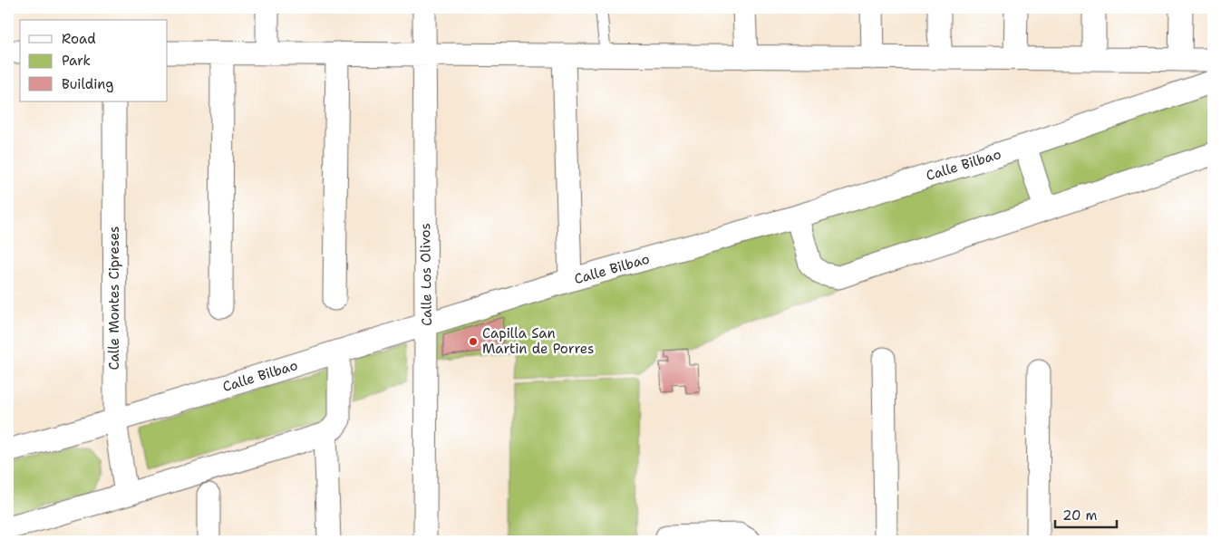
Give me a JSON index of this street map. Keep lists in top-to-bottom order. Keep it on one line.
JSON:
{"streets":{"street":["Calle Bilbao","Calle Los Olivos","Calle Montes Cipreses"]},"crossings":[["Calle Bilbao","Calle Los Olivos"],["Calle Bilbao","Calle Montes Cipreses"]],"places":["Capilla San Martin de Porres"],"legend":["Road","Park","Building"],"scale_bar":"20 m"}
